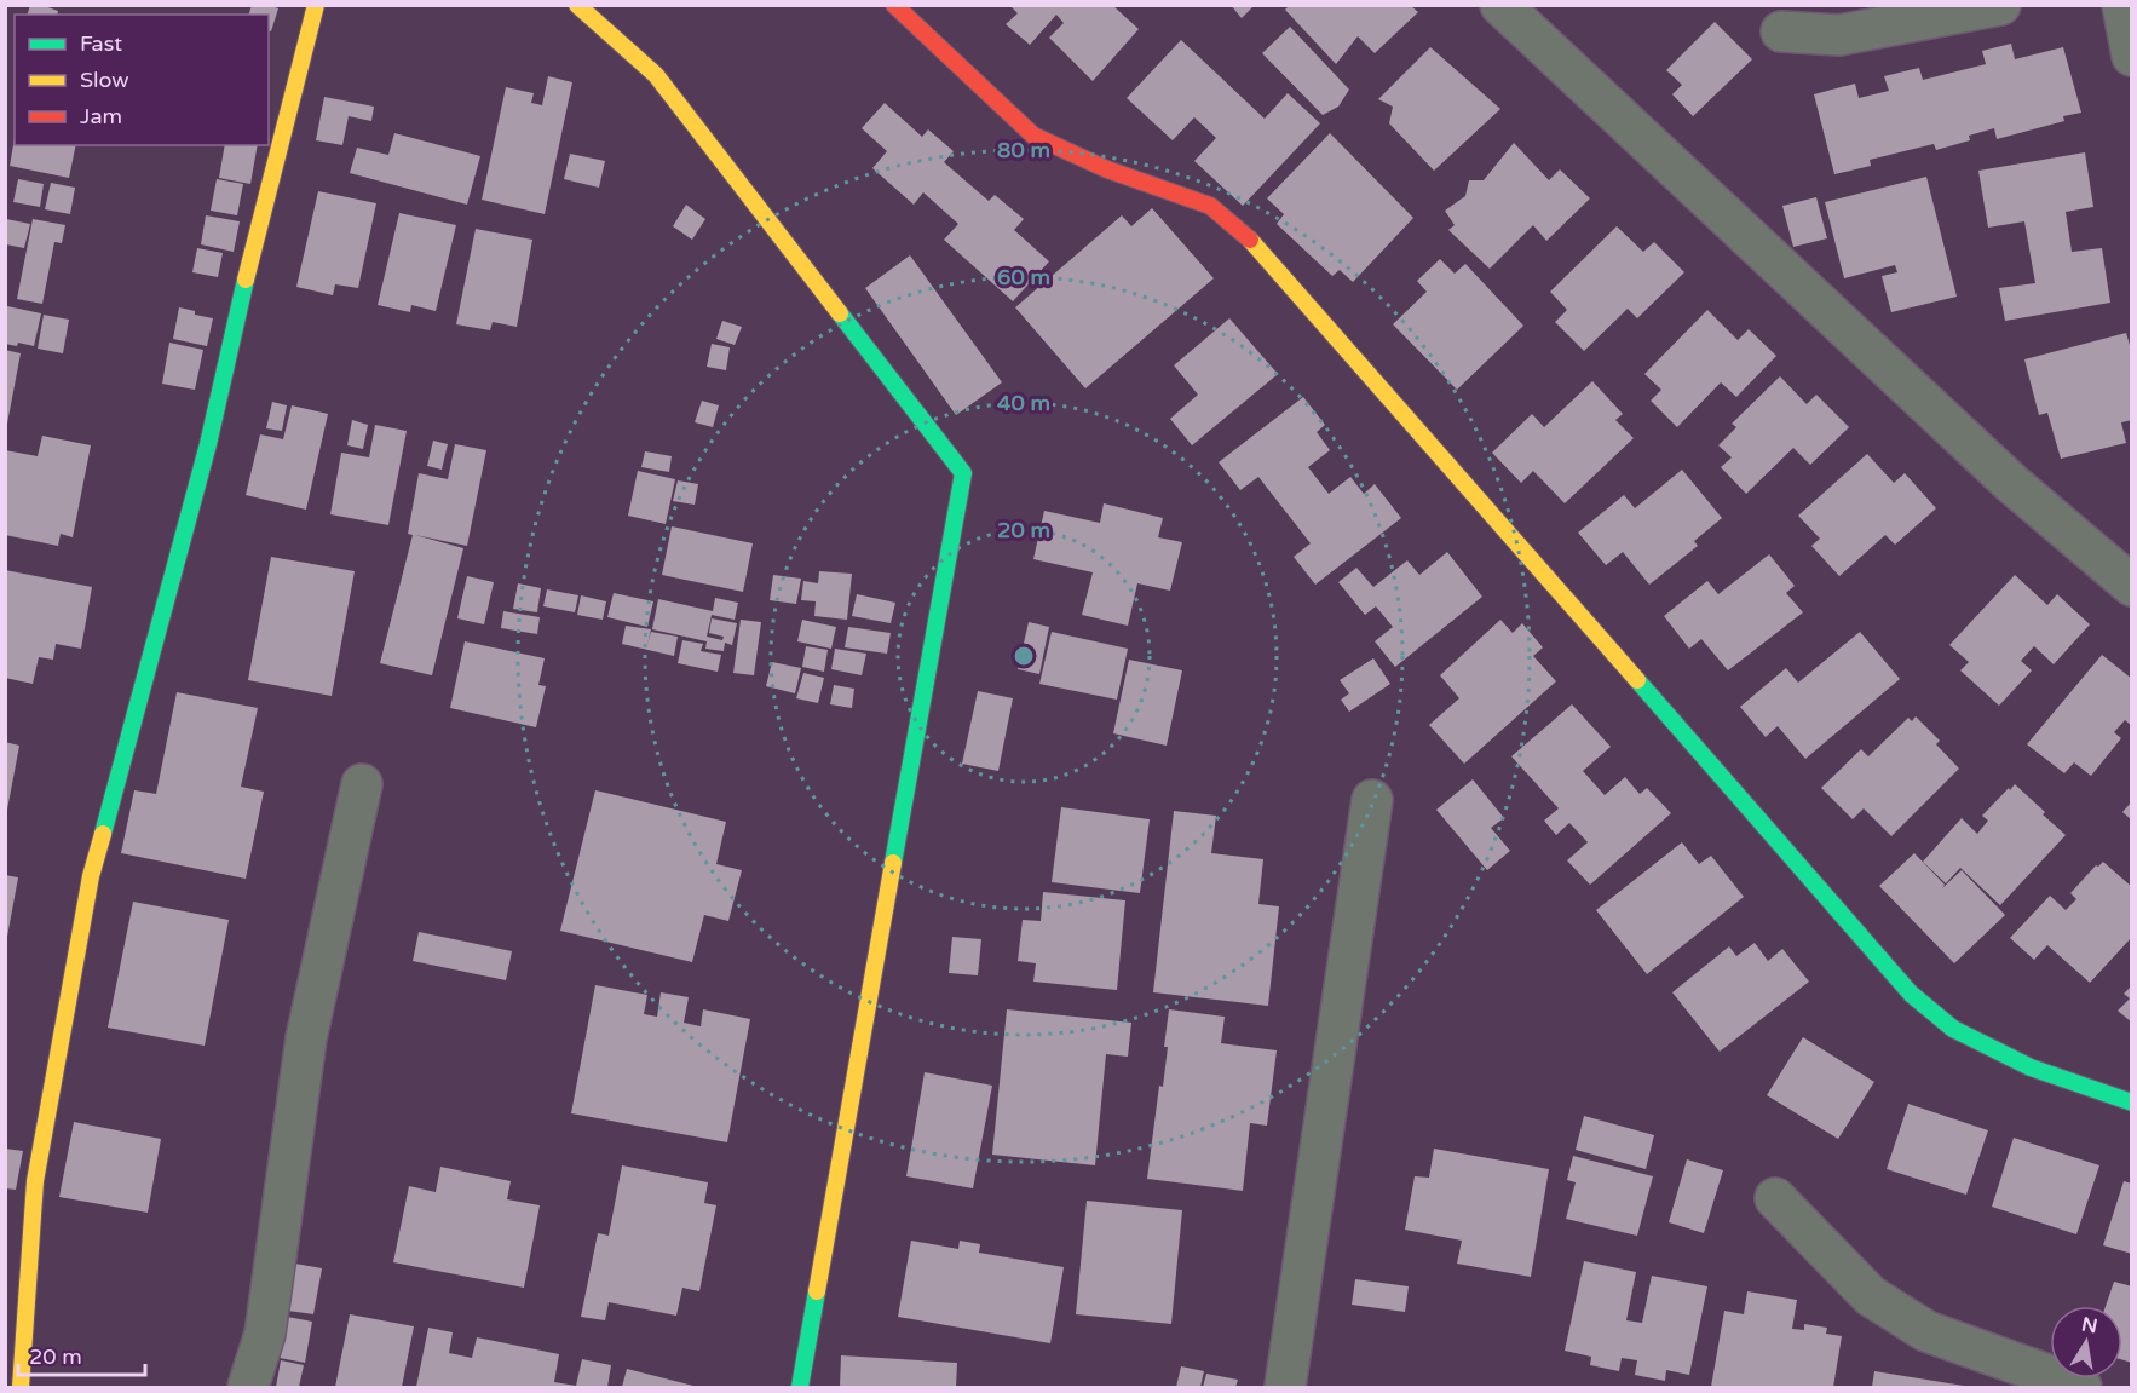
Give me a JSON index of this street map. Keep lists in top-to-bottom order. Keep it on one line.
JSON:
{"legend":["Fast","Slow","Jam"],"scale_bar":"20 m","north":"top","rings":["80 m","60 m","40 m","20 m"]}
